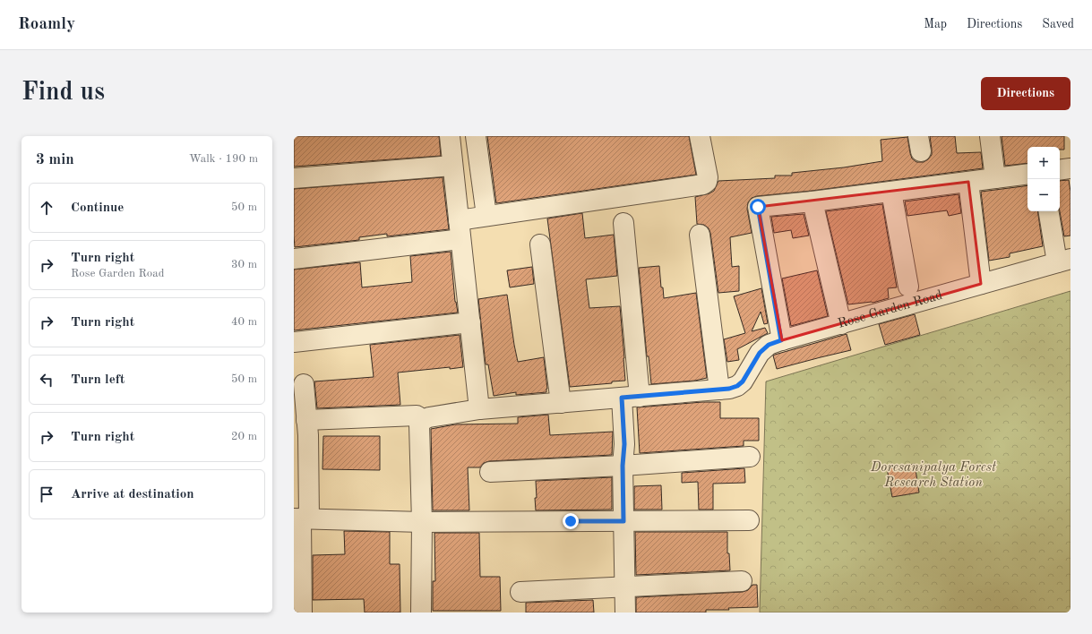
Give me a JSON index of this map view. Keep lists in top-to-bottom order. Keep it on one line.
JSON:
{"streets":{"street":["Rose Garden Road"]},"parks":["Doresanipalya Forest Research Station"],"page":{"header":"Roamly","nav":["Map","Directions","Saved"],"buttons":"Directions","title":"Find us","heading":["3 min","Walk · 190 m"],"map_buttons":["+","−"],"list":[["Continue","50 m"],["Turn right","Rose Garden Road","30 m"],["Turn right","40 m"],["Turn left","50 m"],["Turn right","20 m"],"Arrive at destination"]}}
